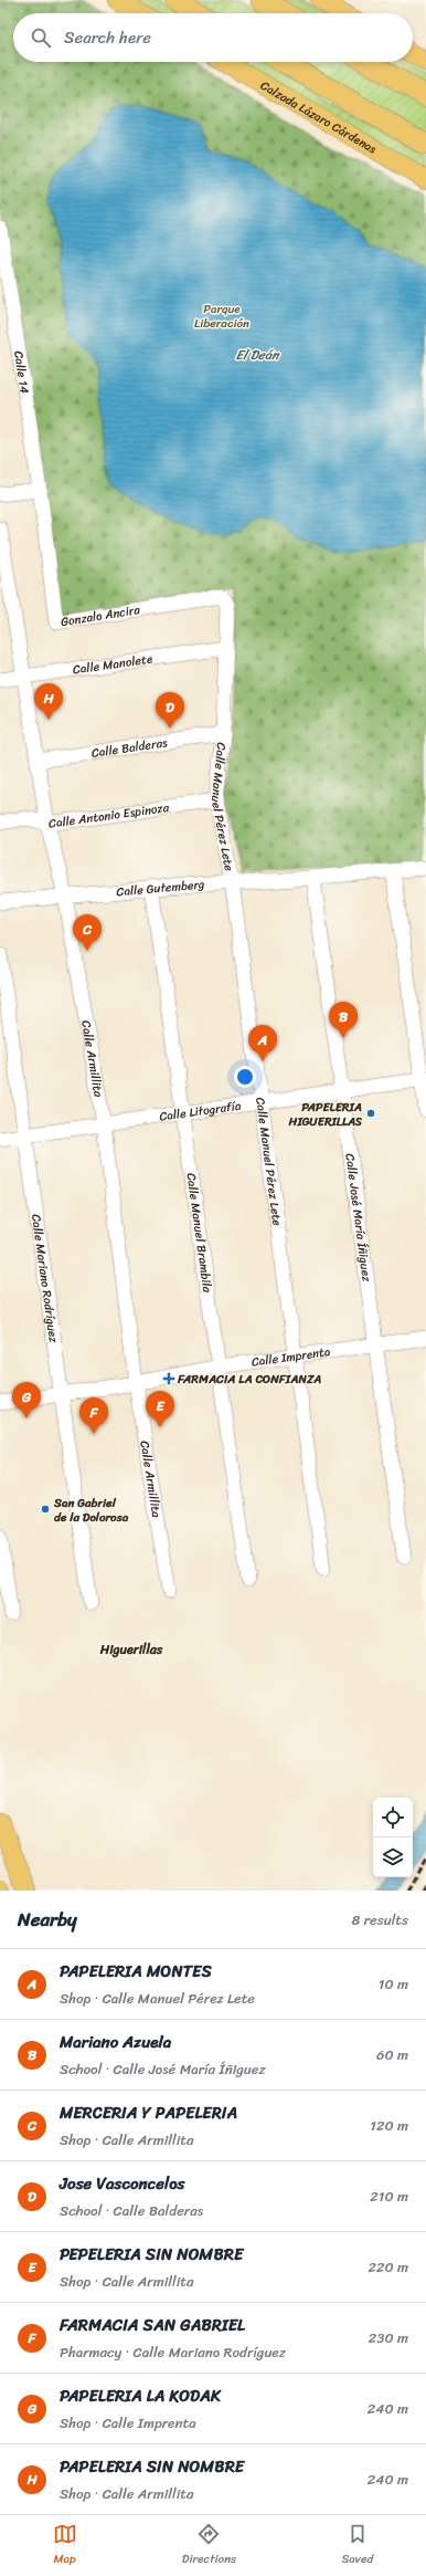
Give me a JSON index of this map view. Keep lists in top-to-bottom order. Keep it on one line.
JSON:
{"streets":{"main road":["Calzada Lázaro Cárdenas"],"street":["Calle 14","Gonzalo Ancira","Calle Manolete","Calle Balderas","Calle Manuel Pérez Lete","Calle Antonio Espinoza","Calle Gutemberg","Calle Armillita","Calle Litografía","Calle José María Íñiguez","Calle Manuel Brambila","Calle Mariano Rodríguez","Calle Imprenta"]},"crossings":[["Calle 14","Gonzalo Ancira"],["Gonzalo Ancira","Calle Manuel Pérez Lete"],["Calle Manolete","Calle Manuel Pérez Lete"],["Calle Manolete","Calle Armillita"],["Calle Balderas","Calle Manuel Pérez Lete"],["Calle Balderas","Calle Armillita"],["Calle Manuel Pérez Lete","Calle Antonio Espinoza"],["Calle Manuel Pérez Lete","Calle Gutemberg"],["Calle Manuel Pérez Lete","Calle Litografía"],["Calle Manuel Pérez Lete","Calle Imprenta"],["Calle Antonio Espinoza","Calle Armillita"],["Calle Gutemberg","Calle Armillita"],["Calle Gutemberg","Calle José María Íñiguez"],["Calle Gutemberg","Calle Manuel Brambila"],["Calle Armillita","Calle Litografía"],["Calle Armillita","Calle Imprenta"],["Calle Litografía","Calle José María Íñiguez"],["Calle Litografía","Calle Manuel Brambila"],["Calle Litografía","Calle Mariano Rodríguez"],["Calle José María Íñiguez","Calle Imprenta"],["Calle Manuel Brambila","Calle Imprenta"],["Calle Mariano Rodríguez","Calle Imprenta"]],"districts":["Higuerillas"],"water":["El Deán"],"parks":["Parque Liberación"],"places":{"other":["PAPELERIA HIGUERILLAS","San Gabriel de la Dolorosa"],"health":["FARMACIA LA CONFIANZA"]},"page":{"search":"Search here","pins":["H","D","C","B","A","G","E","F"],"heading":["Nearby","8 results"],"list":[{"mark":"A","name":"PAPELERIA MONTES","note":"Shop · Calle Manuel Pérez Lete","value":"10 m"},{"mark":"B","name":"Mariano Azuela","note":"School · Calle José María Íñiguez","value":"60 m"},{"mark":"C","name":"MERCERIA Y PAPELERIA","note":"Shop · Calle Armillita","value":"120 m"},{"mark":"D","name":"Jose Vasconcelos","note":"School · Calle Balderas","value":"210 m"},{"mark":"E","name":"PEPELERIA SIN NOMBRE","note":"Shop · Calle Armillita","value":"220 m"},{"mark":"F","name":"FARMACIA SAN GABRIEL","note":"Pharmacy · Calle Mariano Rodríguez","value":"230 m"},{"mark":"G","name":"PAPELERIA LA KODAK","note":"Shop · Calle Imprenta","value":"240 m"},{"mark":"H","name":"PAPELERIA SIN NOMBRE","note":"Shop · Calle Armillita","value":"240 m"}],"nav":["Map","Directions","Saved"]}}
